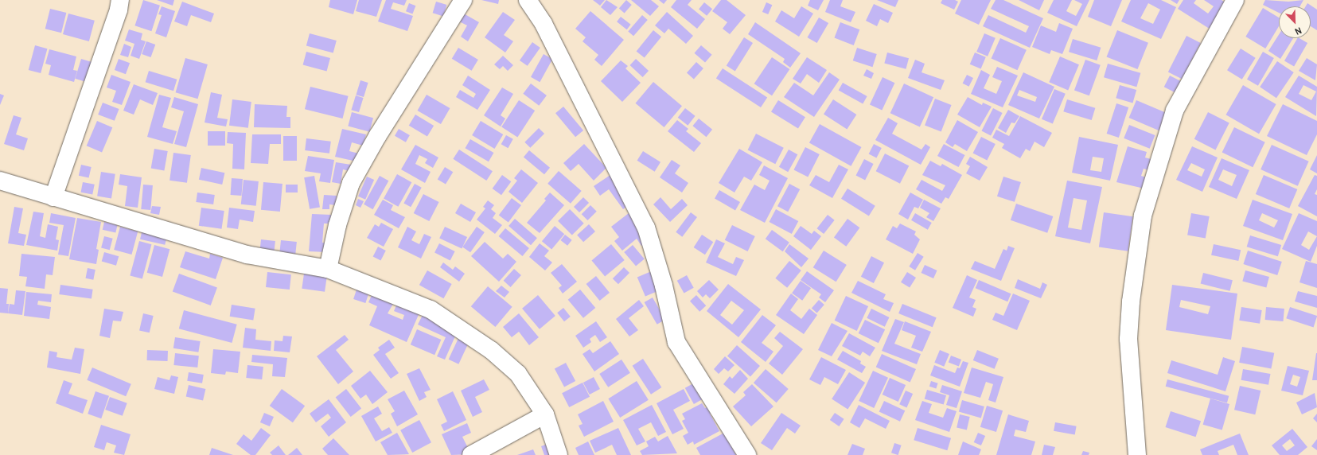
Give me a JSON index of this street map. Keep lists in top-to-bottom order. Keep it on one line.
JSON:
{"north":"bottom right"}
